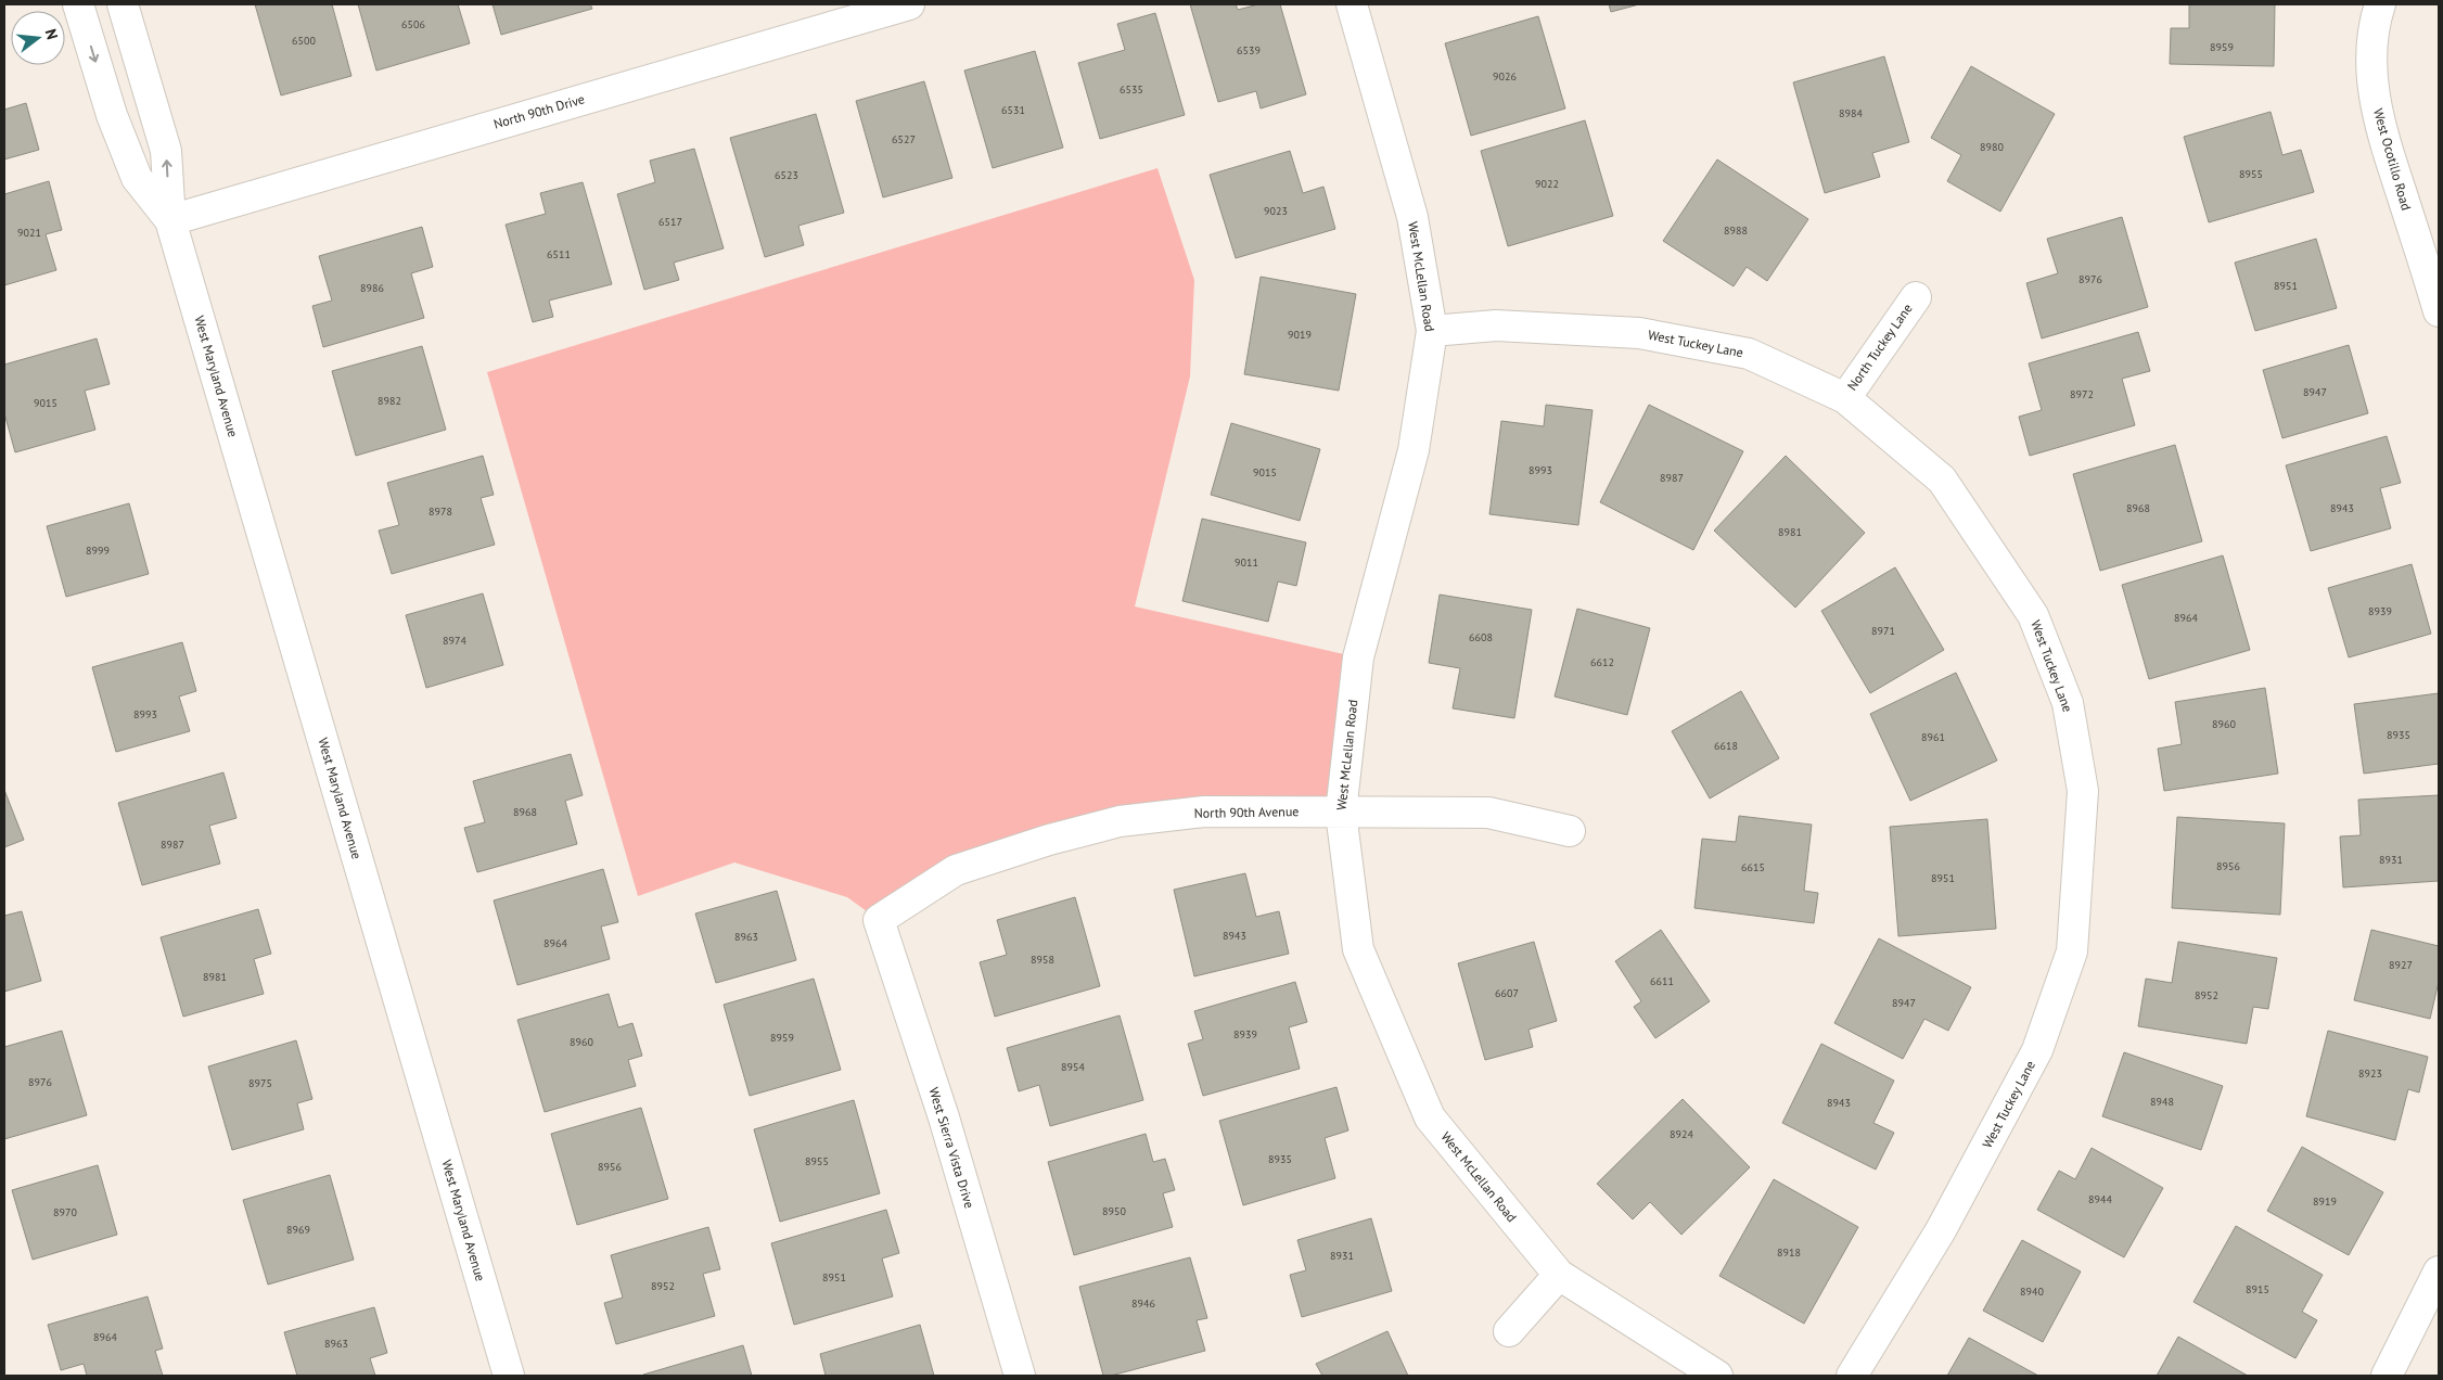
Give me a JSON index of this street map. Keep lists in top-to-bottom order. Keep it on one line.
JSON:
{"streets":{"street":["North 90th Drive","West Ocotillo Road","West McLellan Road","West Tuckey Lane","North Tuckey Lane","West Maryland Avenue","North 90th Avenue","West Sierra Vista Drive"]},"crossings":[["North 90th Drive","West Maryland Avenue"],["West McLellan Road","West Tuckey Lane"],["West McLellan Road","North 90th Avenue"],["West Tuckey Lane","North Tuckey Lane"],["North 90th Avenue","West Sierra Vista Drive"]],"house_numbers":["6506","6500","8959","6539","9026","6535","6531","8984","6527","8980","8955","6523","9022","9023","6517","8988","9021","6511","8976","8951","8986","9019","8947","8972","8982","9015","8993","9015","8987","8968","8943","8978","8981","8999","9011","8939","8964","8971","6608","8974","6612","8993","8960","8935","8961","6618","8968","8987","8931","8956","6615","8951","8943","8963","8964","8958","8927","8981","6611","6607","8952","8947","8939","8959","8960","8954","8923","8976","8975","8948","8943","8924","8935","8955","8956","8944","8919","8950","8970","8969","8918","8931","8951","8952","8915","8940","8946","8964","8963"],"north":"right"}
